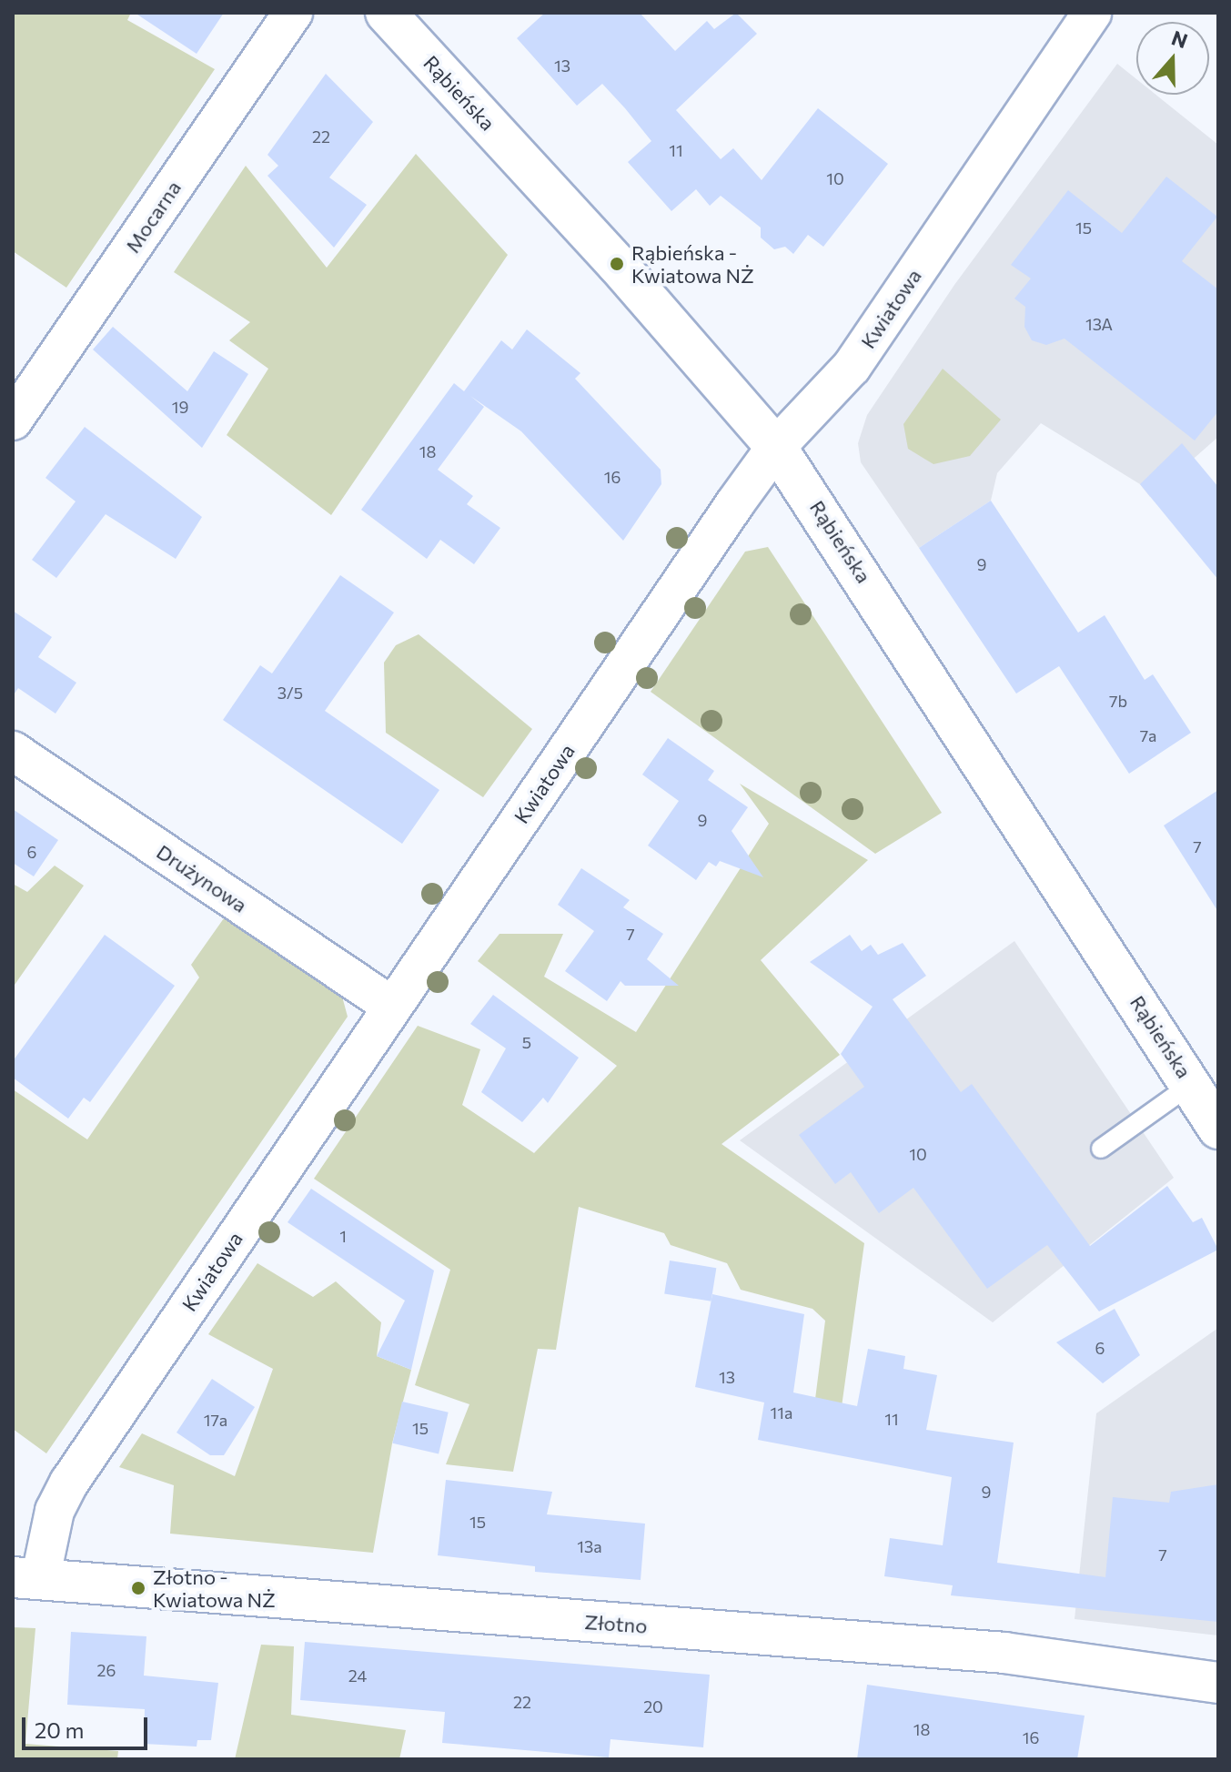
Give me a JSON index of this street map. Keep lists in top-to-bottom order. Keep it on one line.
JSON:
{"streets":{"main road":["Rąbieńska","Złotno"],"street":["Mocarna","Kwiatowa","Drużynowa"]},"crossings":[["Rąbieńska","Kwiatowa"],["Kwiatowa","Drużynowa"],["Kwiatowa","Złotno"]],"places":["Rąbieńska - Kwiatowa NŻ","Złotno - Kwiatowa NŻ"],"house_numbers":["13","22","11","10","15","13A","19","18","16","9","3/5","7b","7a","9","7","6","7","5","10","1","6","13","11a","11","17a","15","9","15","13a","7","26","24","22","20","18","16"],"scale_bar":"20 m","north":"top"}
